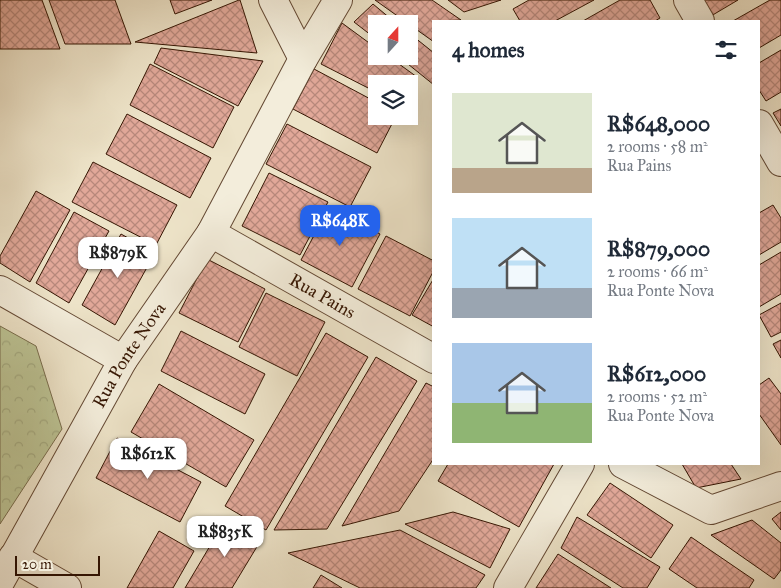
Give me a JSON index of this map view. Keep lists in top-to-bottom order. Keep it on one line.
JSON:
{"streets":{"street":["Rua Pains","Rua Ponte Nova"]},"crossings":[["Rua Pains","Rua Ponte Nova"]],"scale_bar":"20 m","north":"top","page":{"heading":"4 homes","list":[{"name":"R$648,000","note":"2 rooms · 58 m² · Rua Pains"},{"name":"R$879,000","note":"2 rooms · 66 m² · Rua Ponte Nova"},{"name":"R$612,000","note":"2 rooms · 52 m² · Rua Ponte Nova"}],"price":["R$648K","R$879K","R$612K","R$835K"],"scale":"20 m"}}
